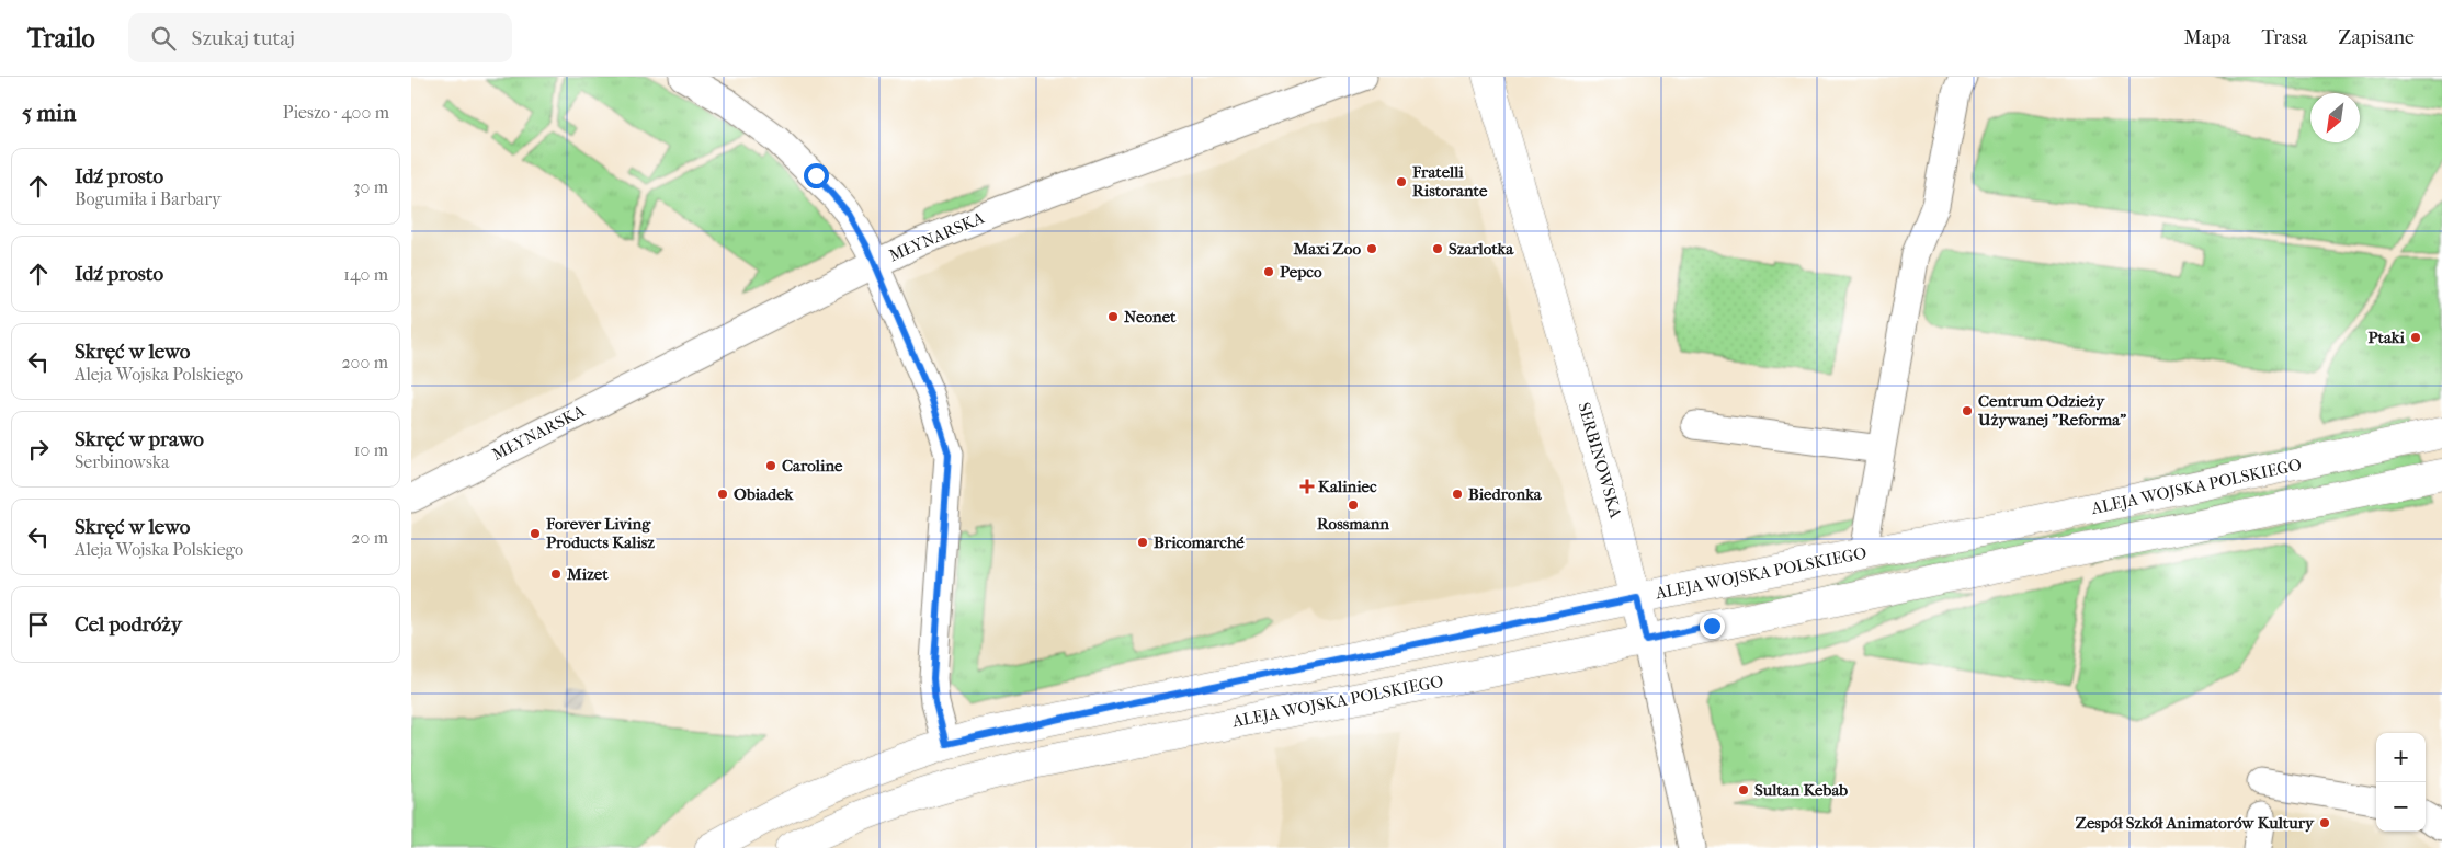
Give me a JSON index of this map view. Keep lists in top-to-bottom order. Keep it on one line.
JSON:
{"streets":{"main road":["SERBINOWSKA","ALEJA WOJSKA POLSKIEGO"],"street":["MŁYNARSKA"]},"crossings":[["SERBINOWSKA","ALEJA WOJSKA POLSKIEGO"]],"places":{"other":["Fratelli Ristorante","Maxi Zoo","Szarlotka","Pepco","Neonet","Ptaki","Centrum Odzieży Używanej \"Reforma\"","Caroline","Obiadek","Biedronka","Rossmann","Forever Living Products Kalisz","Bricomarché","Mizet","Sultan Kebab","Zespół Szkół Animatorów Kultury"],"health":["Kaliniec"]},"north":"bottom left","page":{"header":"Trailo","search":"Szukaj tutaj","nav":["Mapa","Trasa","Zapisane"],"heading":["5 min","Pieszo · 400 m"],"list":[["Idź prosto","Bogumiła i Barbary","30 m"],["Idź prosto","140 m"],["Skręć w lewo","Aleja Wojska Polskiego","200 m"],["Skręć w prawo","Serbinowska","10 m"],["Skręć w lewo","Aleja Wojska Polskiego","20 m"],"Cel podróży"],"map_buttons":["+","−"]}}
